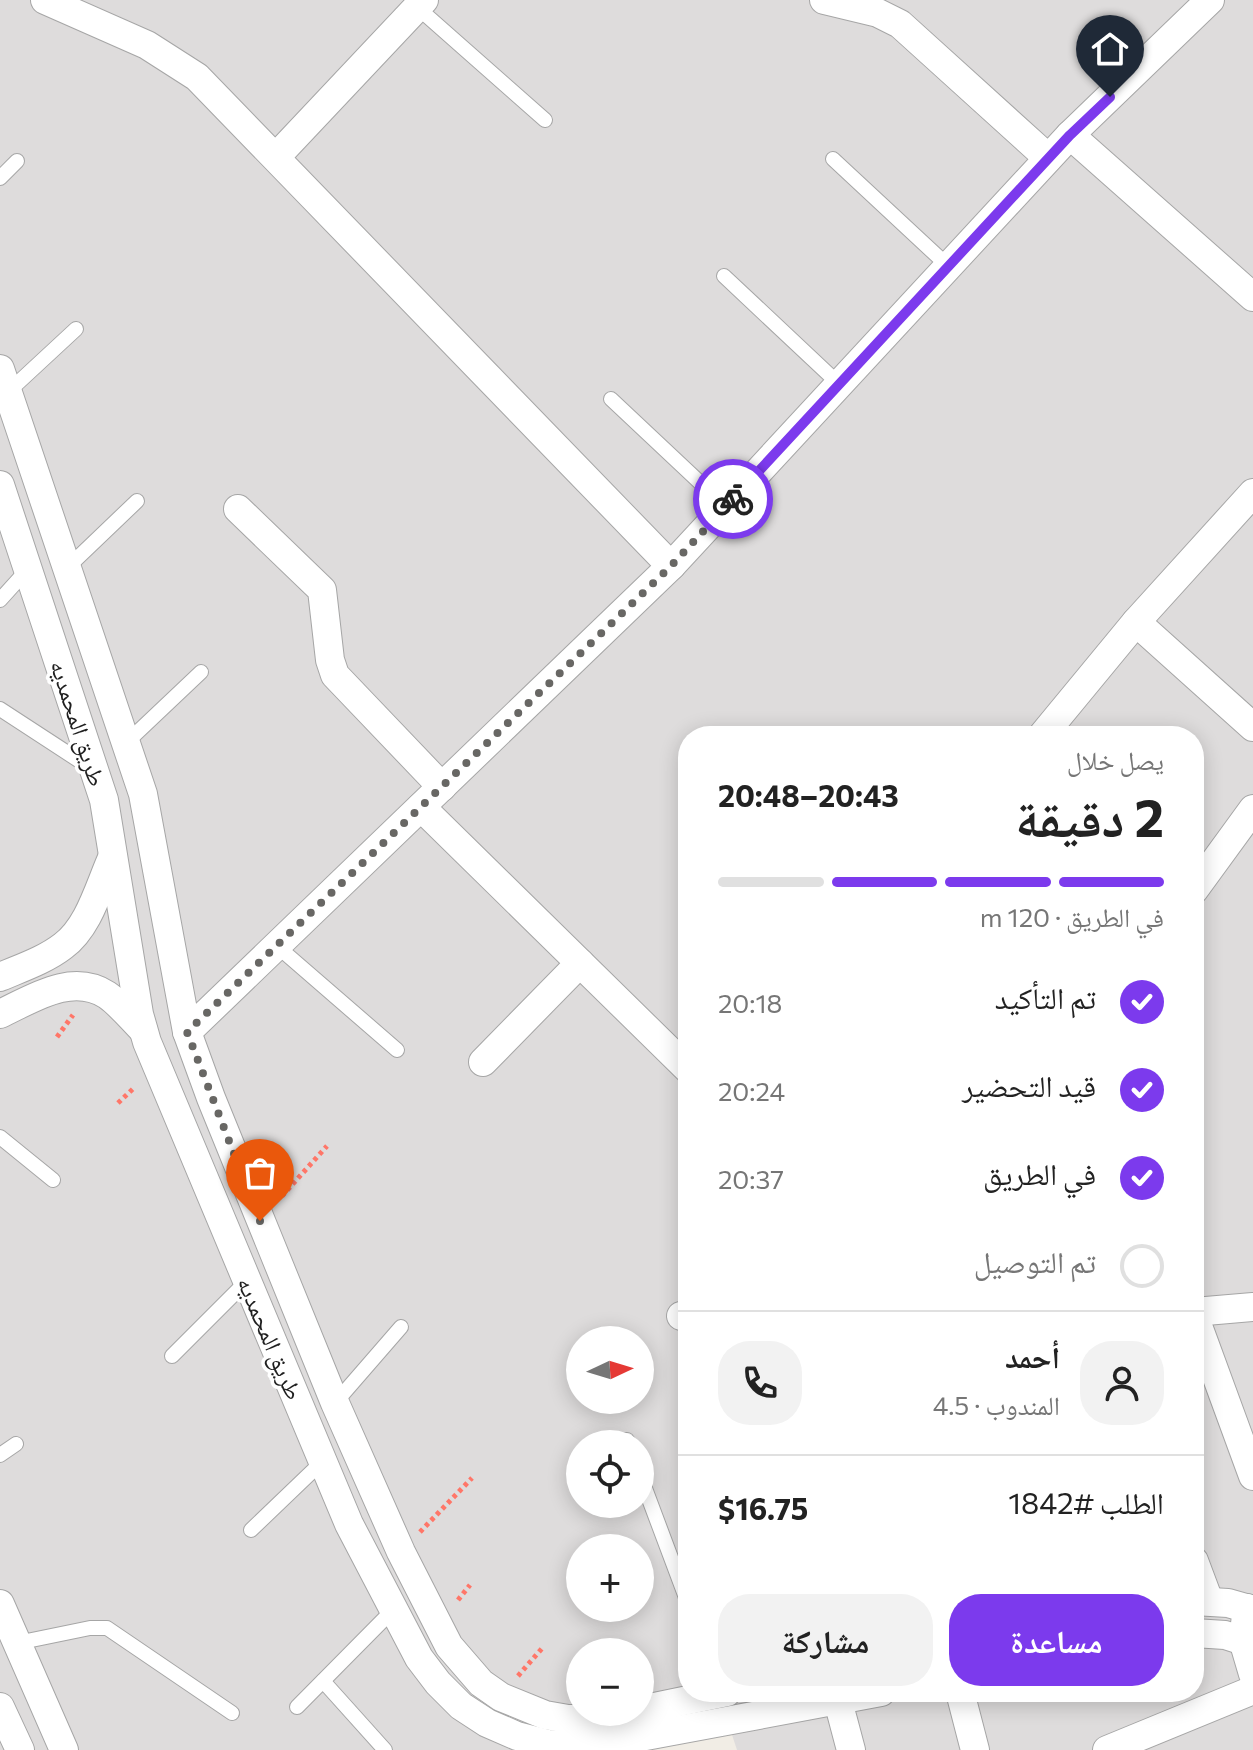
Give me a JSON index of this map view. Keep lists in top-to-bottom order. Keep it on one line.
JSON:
{"streets":{"street":["طريق المحمديه"]},"north":"right","page":{"heading":["2 دقيقة","يصل خلال","20:43–20:48"],"panel":["أحمد","المندوب · 4.5","الطلب #1842","$16.75"],"bar":"في الطريق · 120 m","list":[["تم التأكيد","20:18"],["قيد التحضير","20:24"],["في الطريق","20:37"],"تم التوصيل"],"map_buttons":["+","−"],"buttons":["مساعدة","مشاركة"]}}
